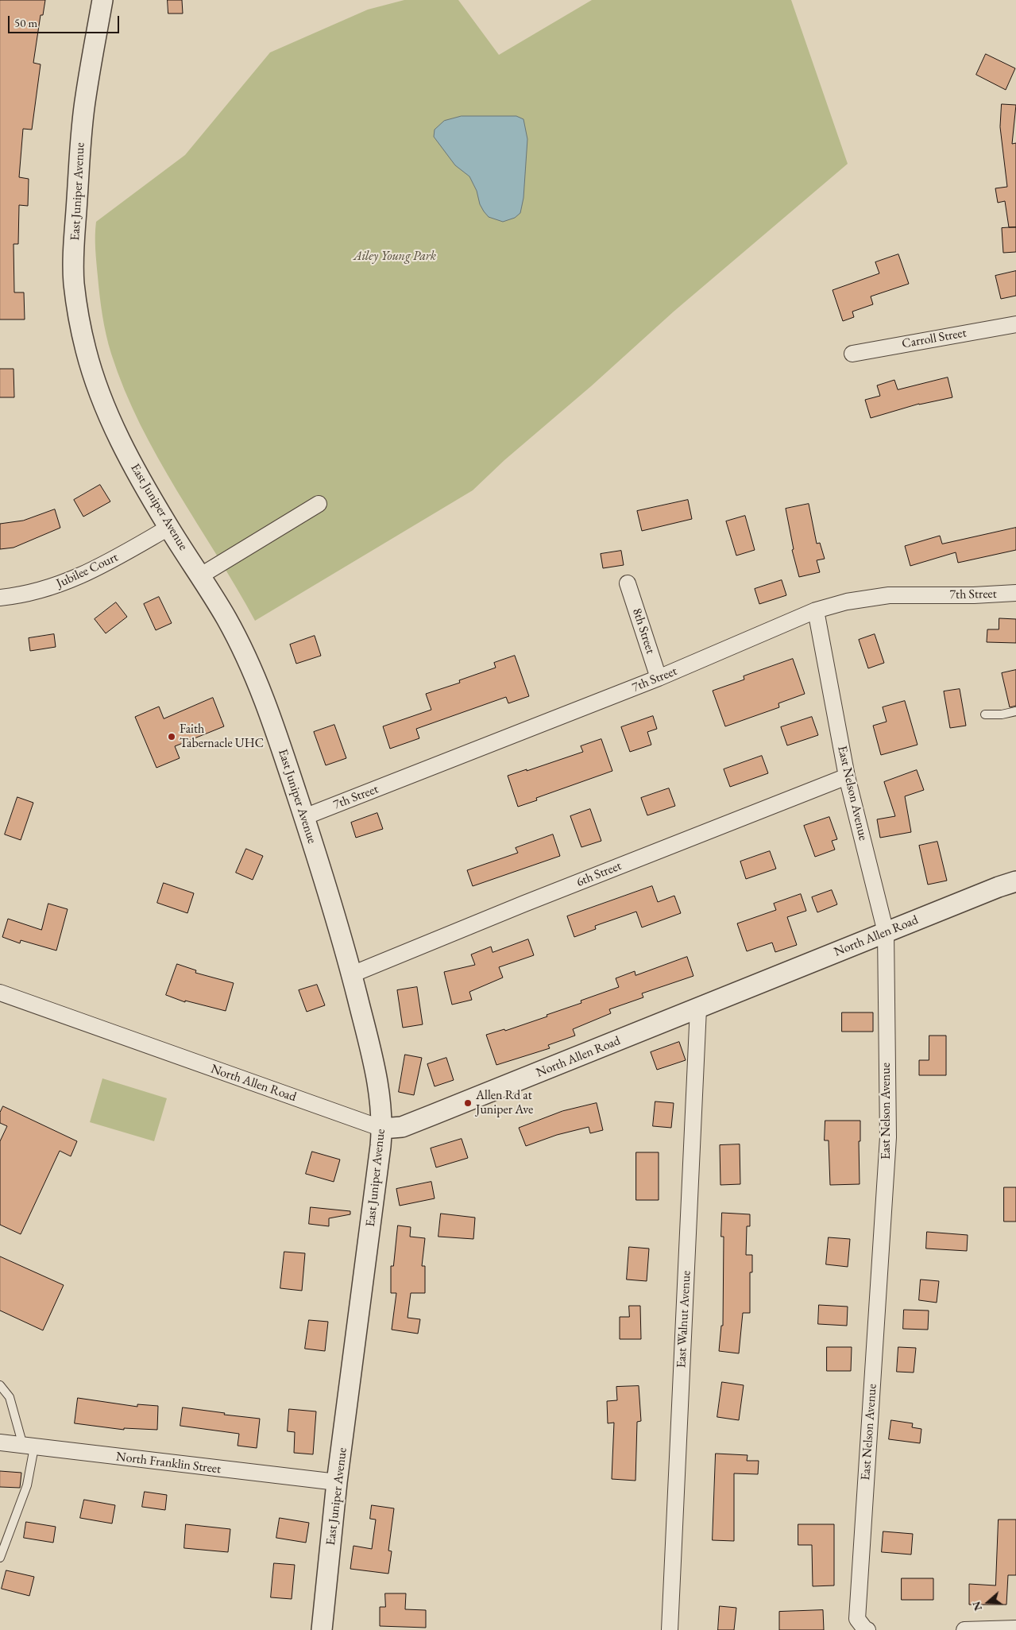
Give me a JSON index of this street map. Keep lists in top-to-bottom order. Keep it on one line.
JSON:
{"streets":{"street":["East Juniper Avenue","Carroll Street","Jubilee Court","7th Street","8th Street","East Nelson Avenue","6th Street","North Allen Road","East Walnut Avenue","North Franklin Street"]},"crossings":[["East Juniper Avenue","Jubilee Court"],["East Juniper Avenue","7th Street"],["East Juniper Avenue","6th Street"],["East Juniper Avenue","North Allen Road"],["East Juniper Avenue","North Franklin Street"],["7th Street","8th Street"],["7th Street","East Nelson Avenue"],["East Nelson Avenue","6th Street"],["East Nelson Avenue","North Allen Road"],["North Allen Road","East Walnut Avenue"]],"parks":["Ailey Young Park"],"places":["Faith Tabernacle UHC","Allen Rd at Juniper Ave"],"scale_bar":"50 m","north":"left"}
